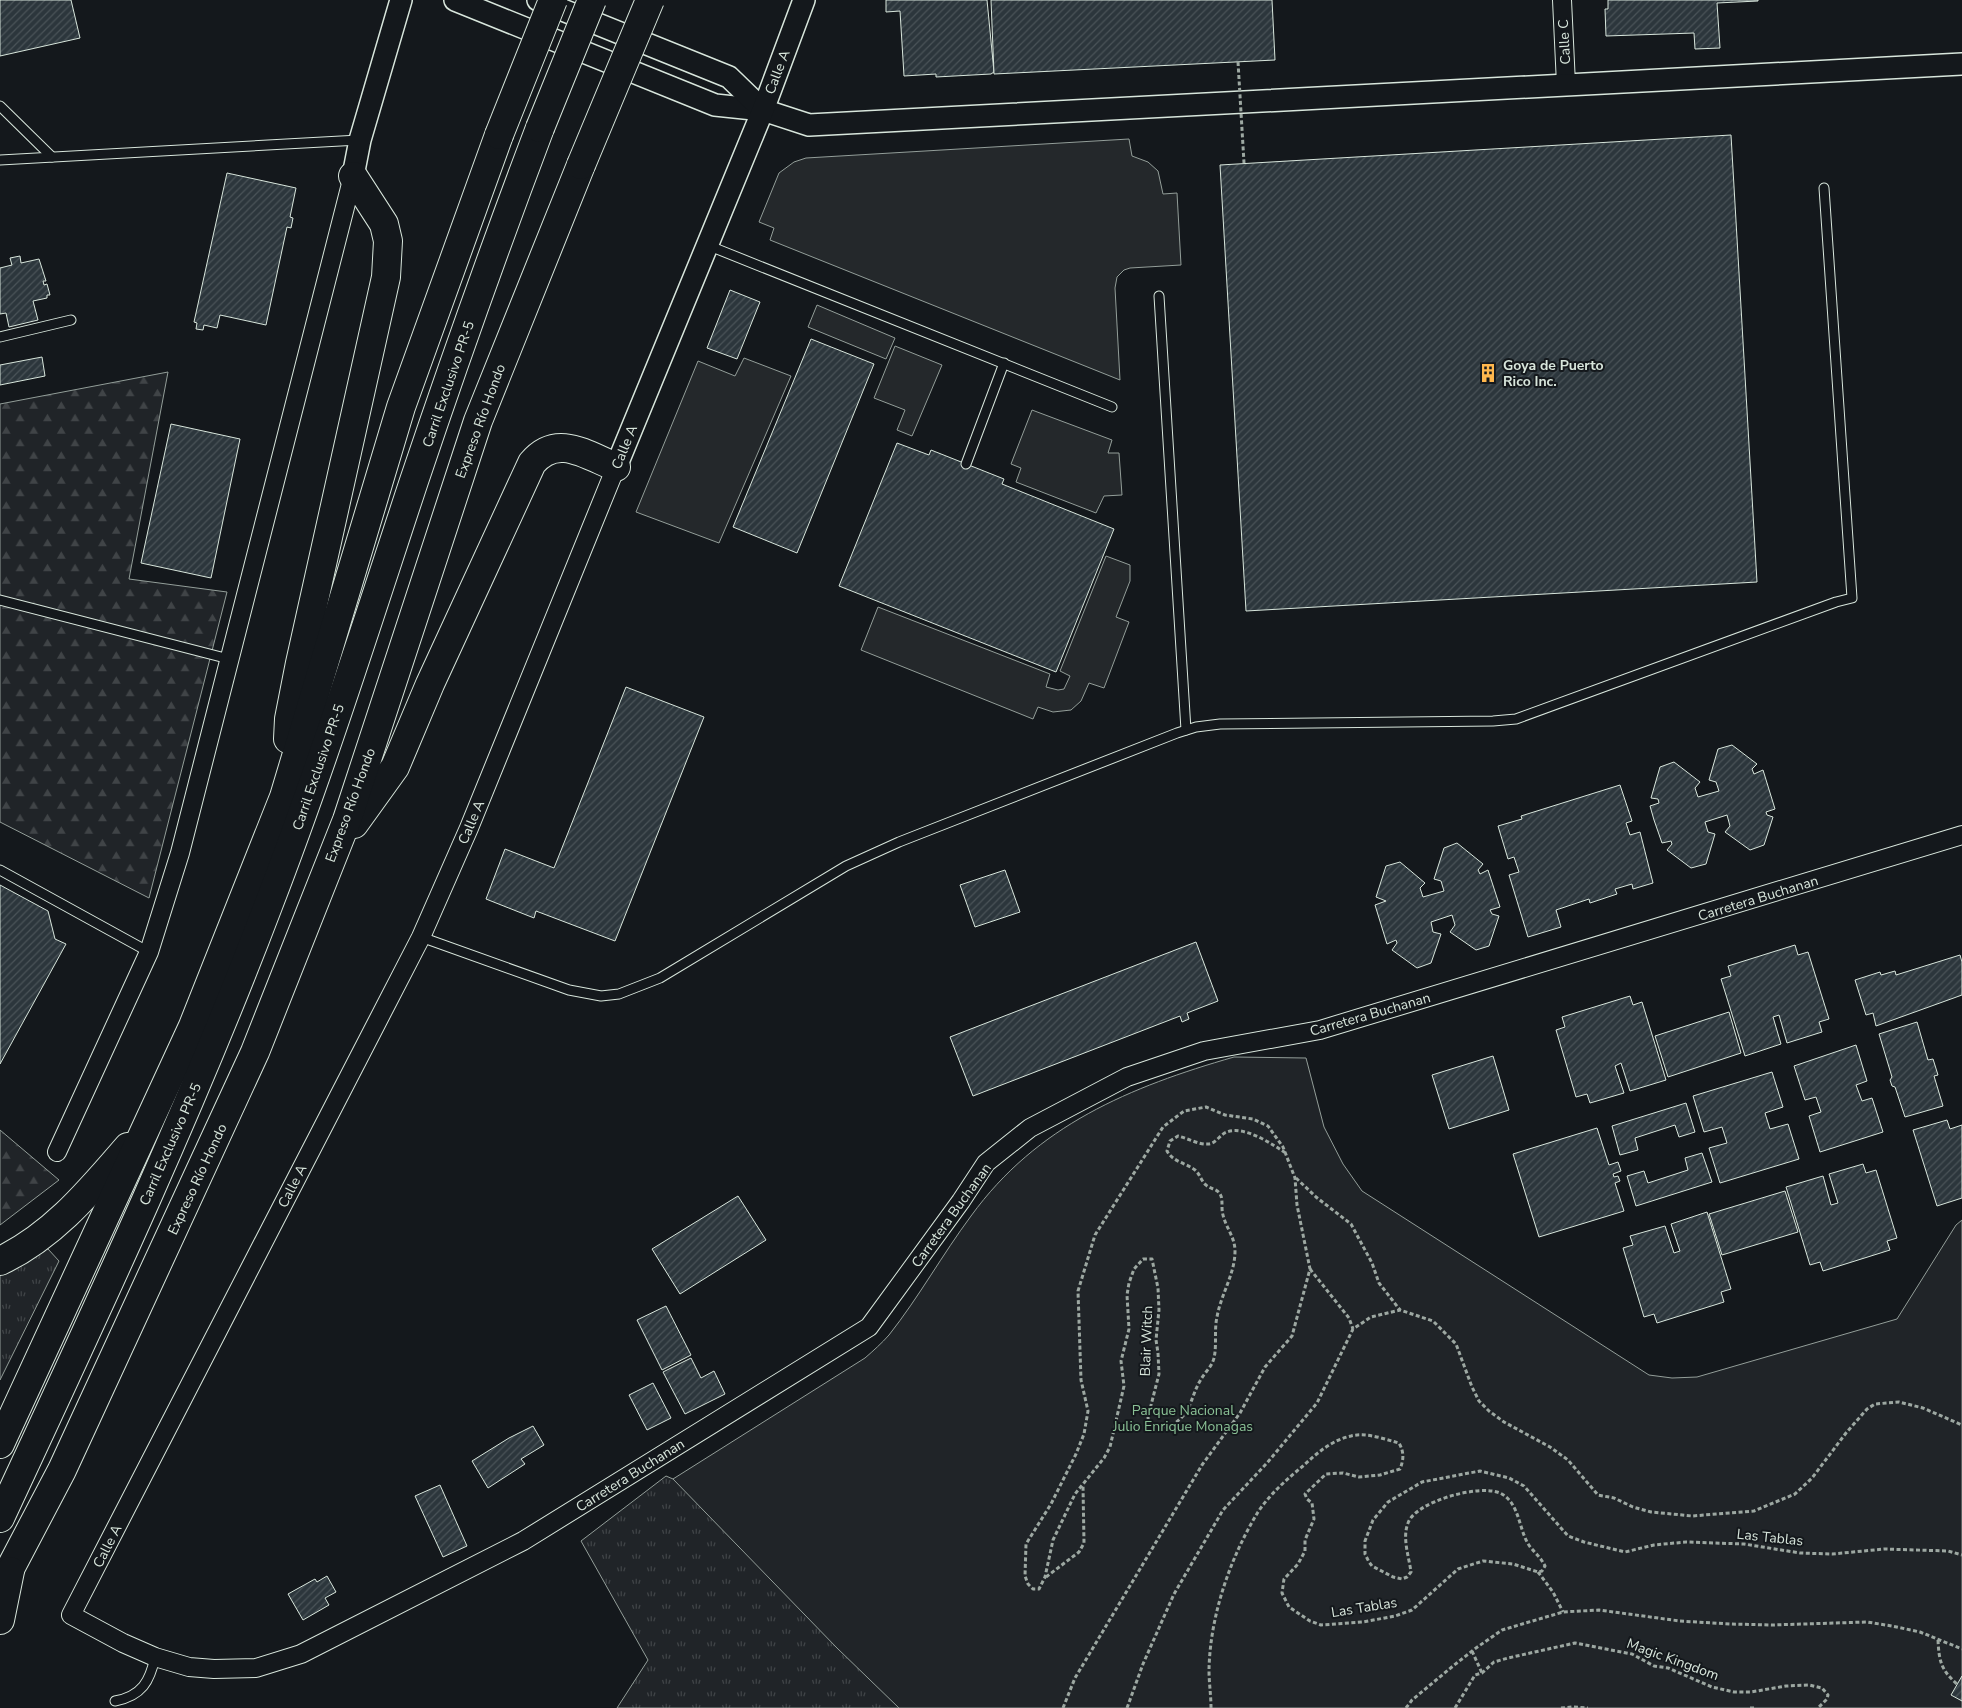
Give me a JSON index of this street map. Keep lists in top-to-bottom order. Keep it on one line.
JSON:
{"streets":{"highway":["Carril Exclusivo PR-5","Expreso Río Hondo"],"street":["Calle C","Calle A","Carretera Buchanan"],"path":["Blair Witch","Las Tablas","Magic Kingdom"]},"crossings":[["Calle A","Carretera Buchanan"]],"parks":["Parque Nacional Julio Enrique Monagas"],"places":{"building":["Goya de Puerto Rico Inc."]}}
